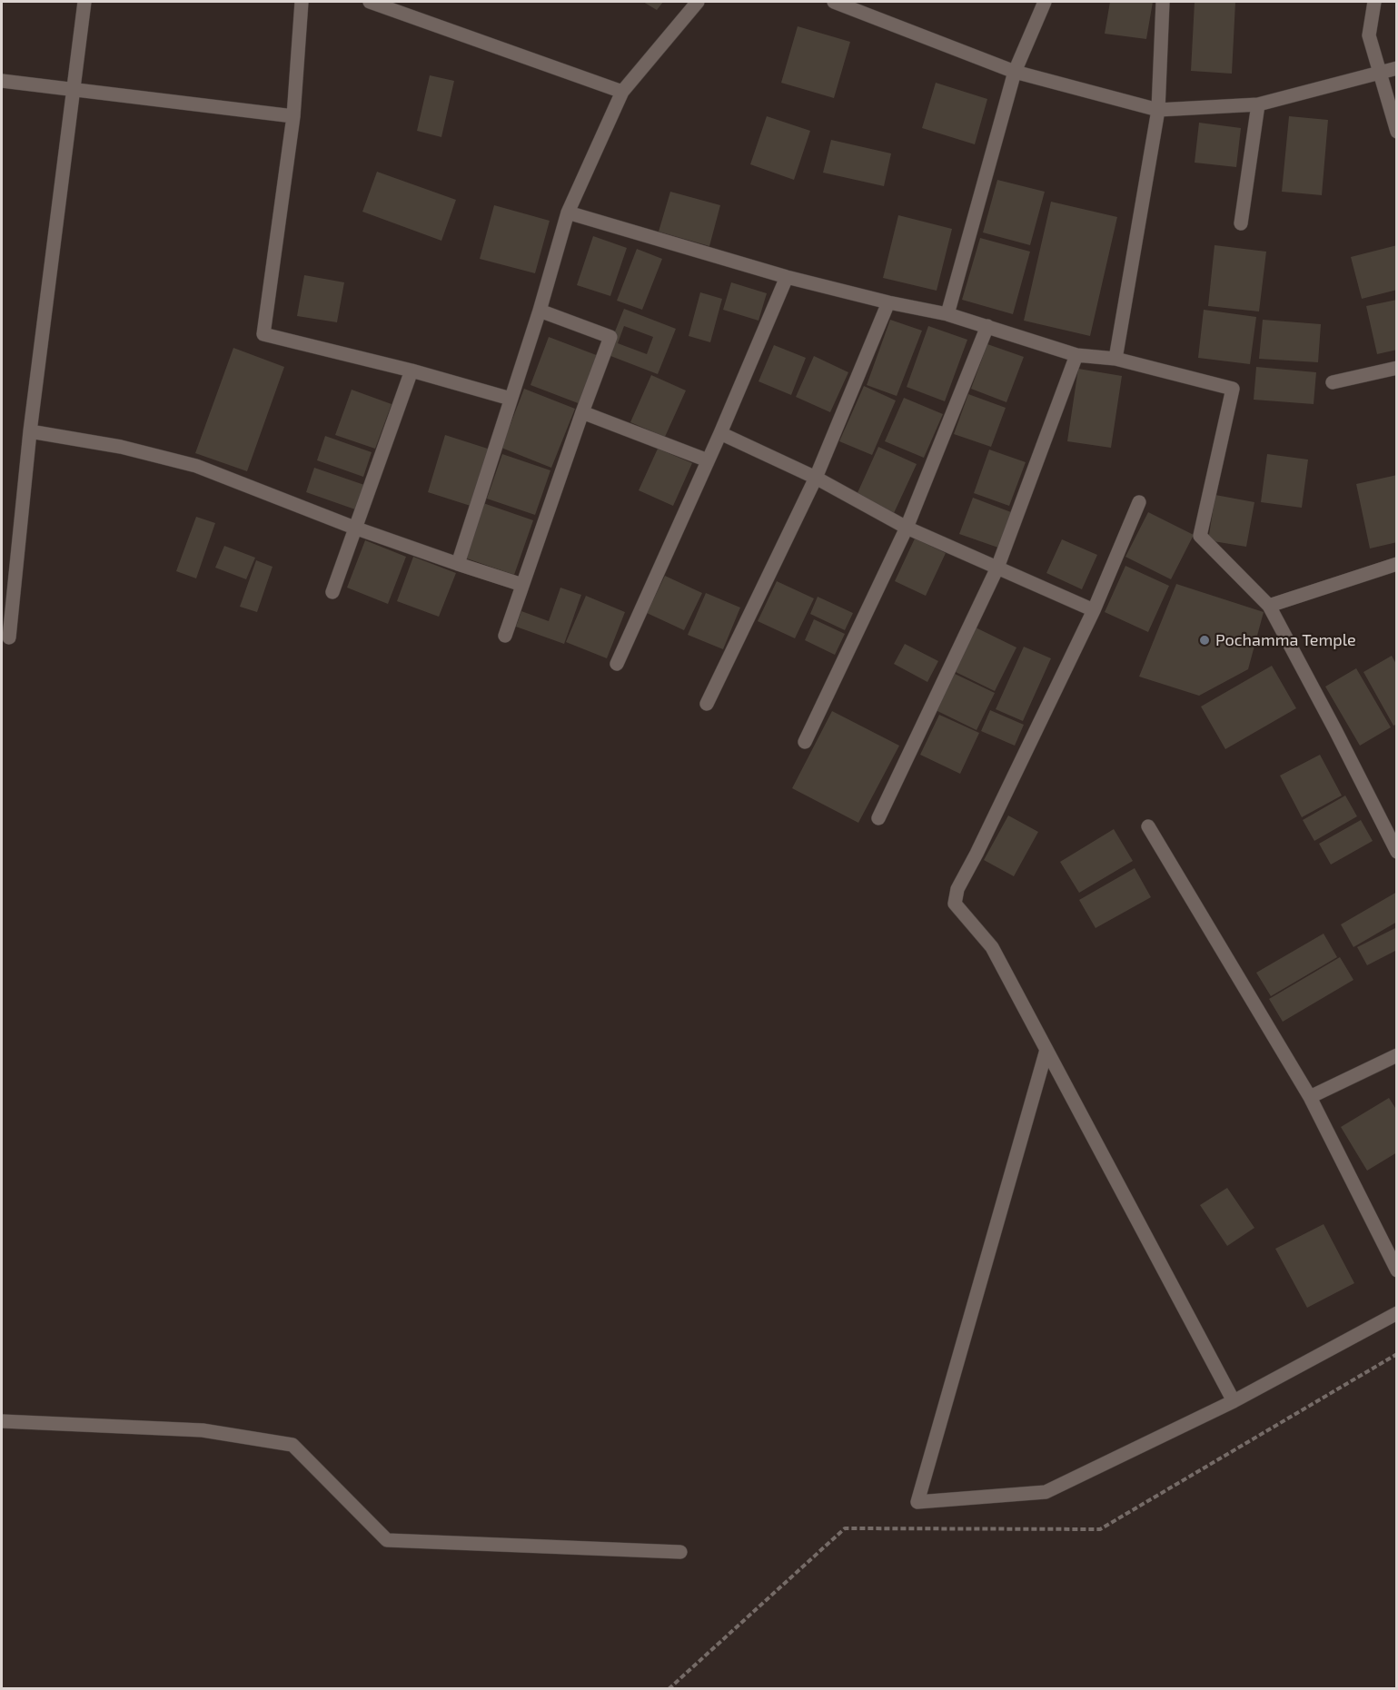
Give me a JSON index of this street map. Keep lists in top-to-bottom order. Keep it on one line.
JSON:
{"places":["Pochamma Temple"]}
